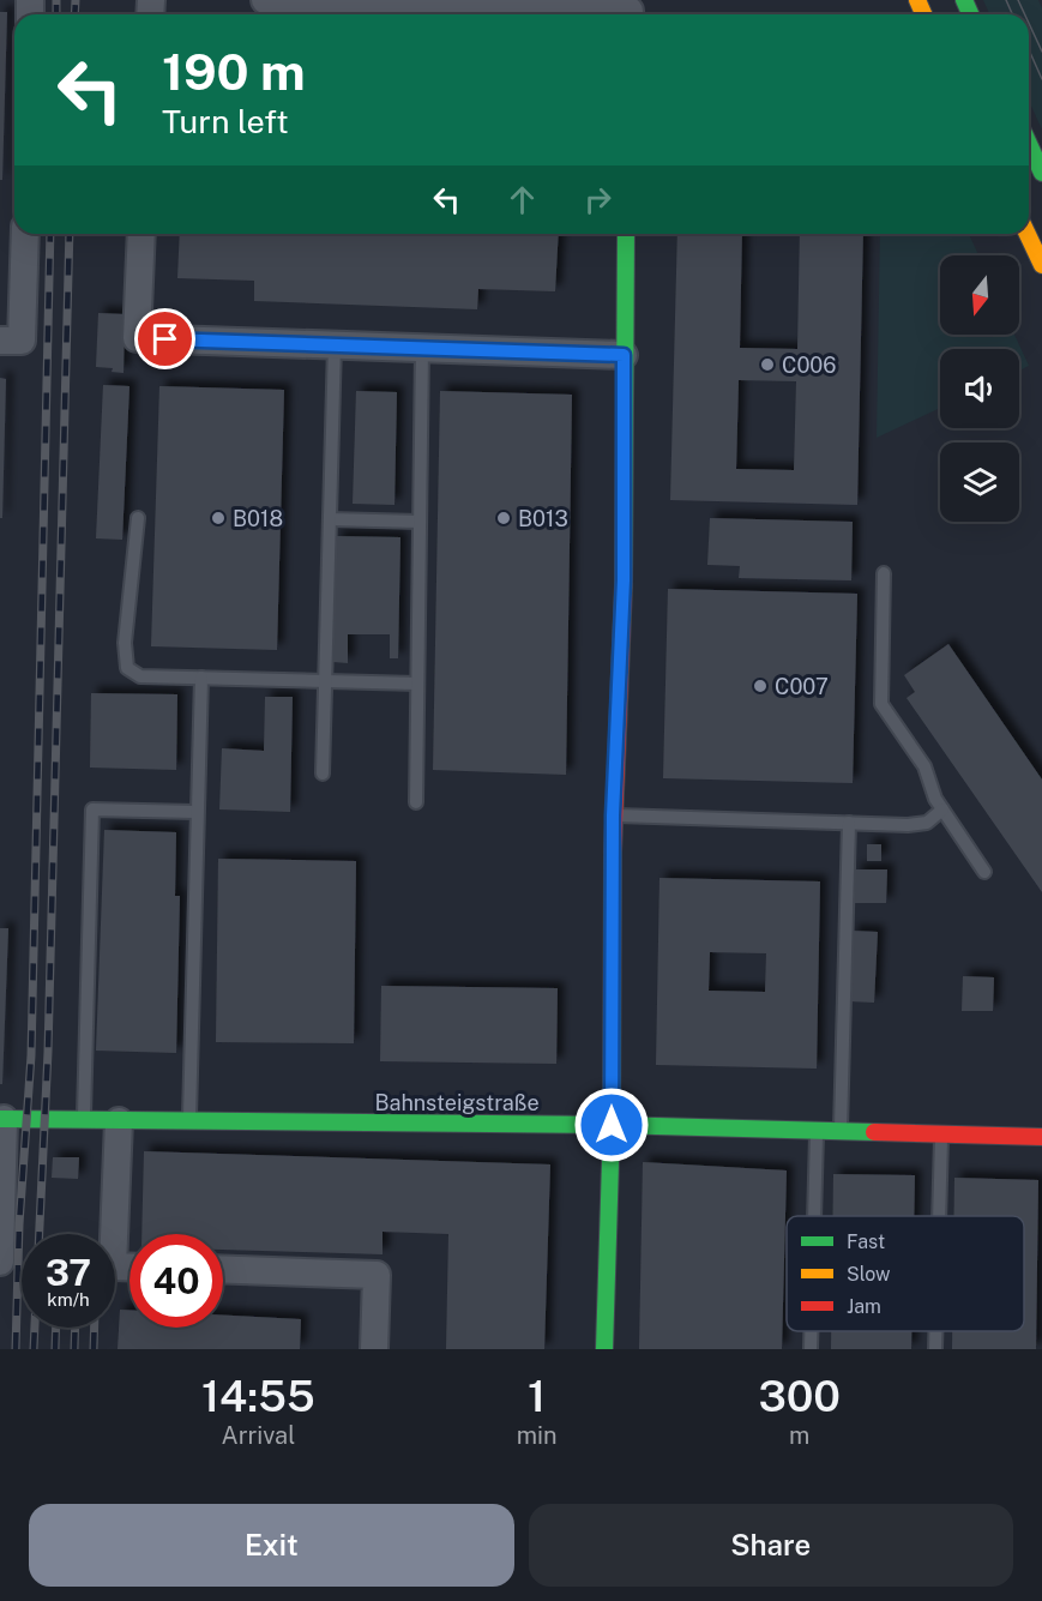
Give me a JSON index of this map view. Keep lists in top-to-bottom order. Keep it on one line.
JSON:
{"streets":{"street":["Bahnsteigstraße"]},"places":["C006","B018","B013","C007"],"legend":["Fast","Slow","Jam"],"north":"bottom","page":{"turn":["190 m","Turn left"],"speed":"37 km/h","limit":"40","eta":["14:55","Arrival","1","min","300","m"],"buttons":["Exit","Share"]}}
